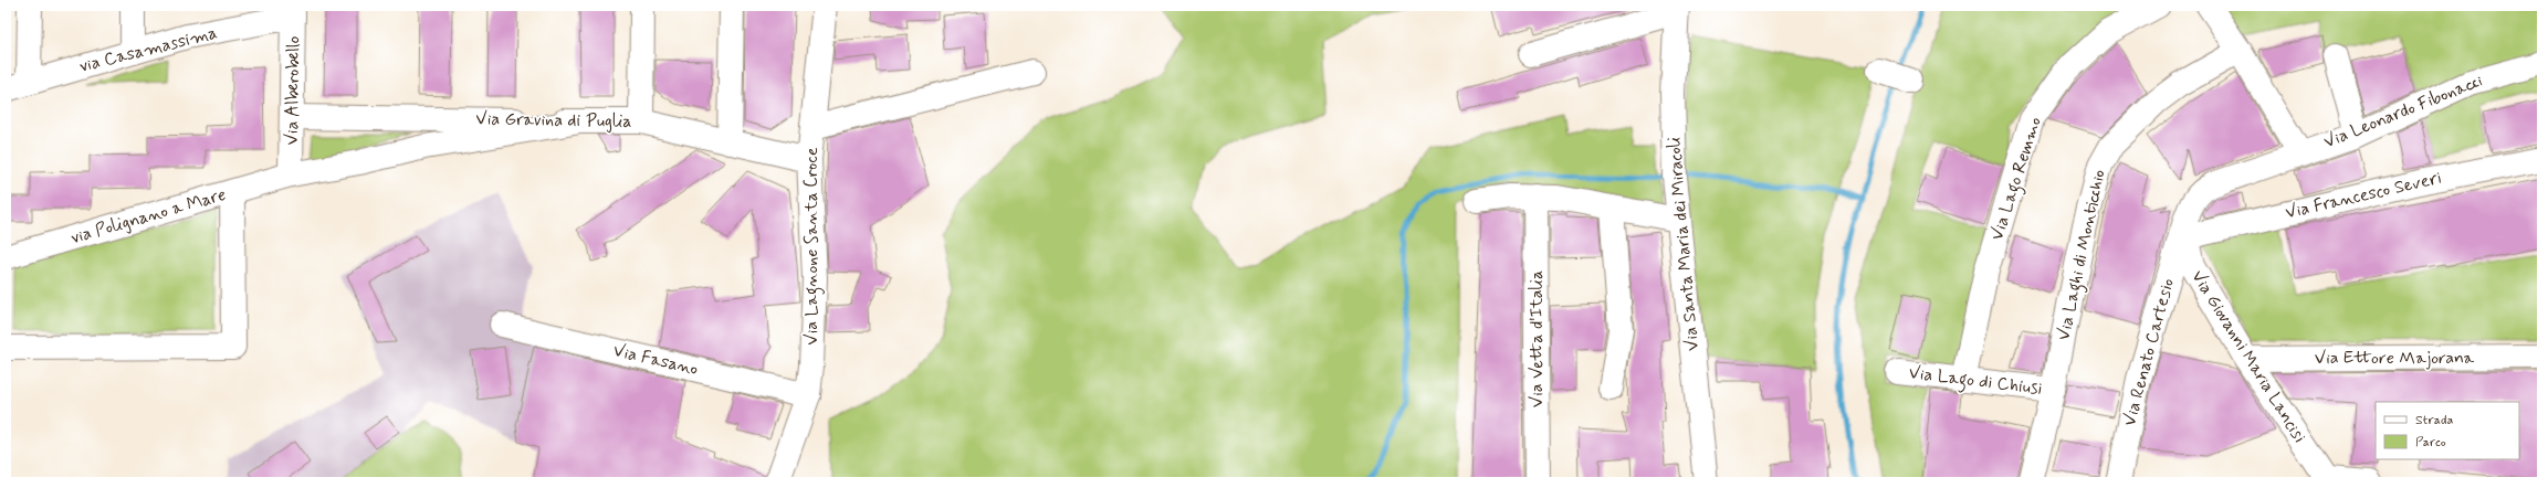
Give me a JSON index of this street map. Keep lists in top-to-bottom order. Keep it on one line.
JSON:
{"streets":{"street":["via Casamassima","Via Alberobello","Via Leonardo Fibonacci","Via Gravina di Puglia","Via Lago Remmo","Via Francesco Severi","via Polignano a Mare","Via Santa Maria dei Miracoli","Via Lagnone Santa Croce","Via Laghi di Monticchio","Via Vetta d'Italia","Via Renato Cartesio","Via Giovanni Maria Lancisi","Via Ettore Majorana","Via Fasano","Via Lago di Chiusi"]},"crossings":[["via Casamassima","Via Alberobello"],["Via Alberobello","Via Gravina di Puglia"],["Via Alberobello","via Polignano a Mare"],["Via Leonardo Fibonacci","Via Francesco Severi"],["Via Leonardo Fibonacci","Via Renato Cartesio"],["Via Leonardo Fibonacci","Via Giovanni Maria Lancisi"],["Via Gravina di Puglia","via Polignano a Mare"],["Via Gravina di Puglia","Via Lagnone Santa Croce"],["Via Lago Remmo","Via Lago di Chiusi"],["Via Francesco Severi","Via Renato Cartesio"],["Via Francesco Severi","Via Giovanni Maria Lancisi"],["Via Lagnone Santa Croce","Via Fasano"],["Via Laghi di Monticchio","Via Lago di Chiusi"],["Via Renato Cartesio","Via Giovanni Maria Lancisi"],["Via Giovanni Maria Lancisi","Via Ettore Majorana"]],"legend":["Strada","Parco"]}
